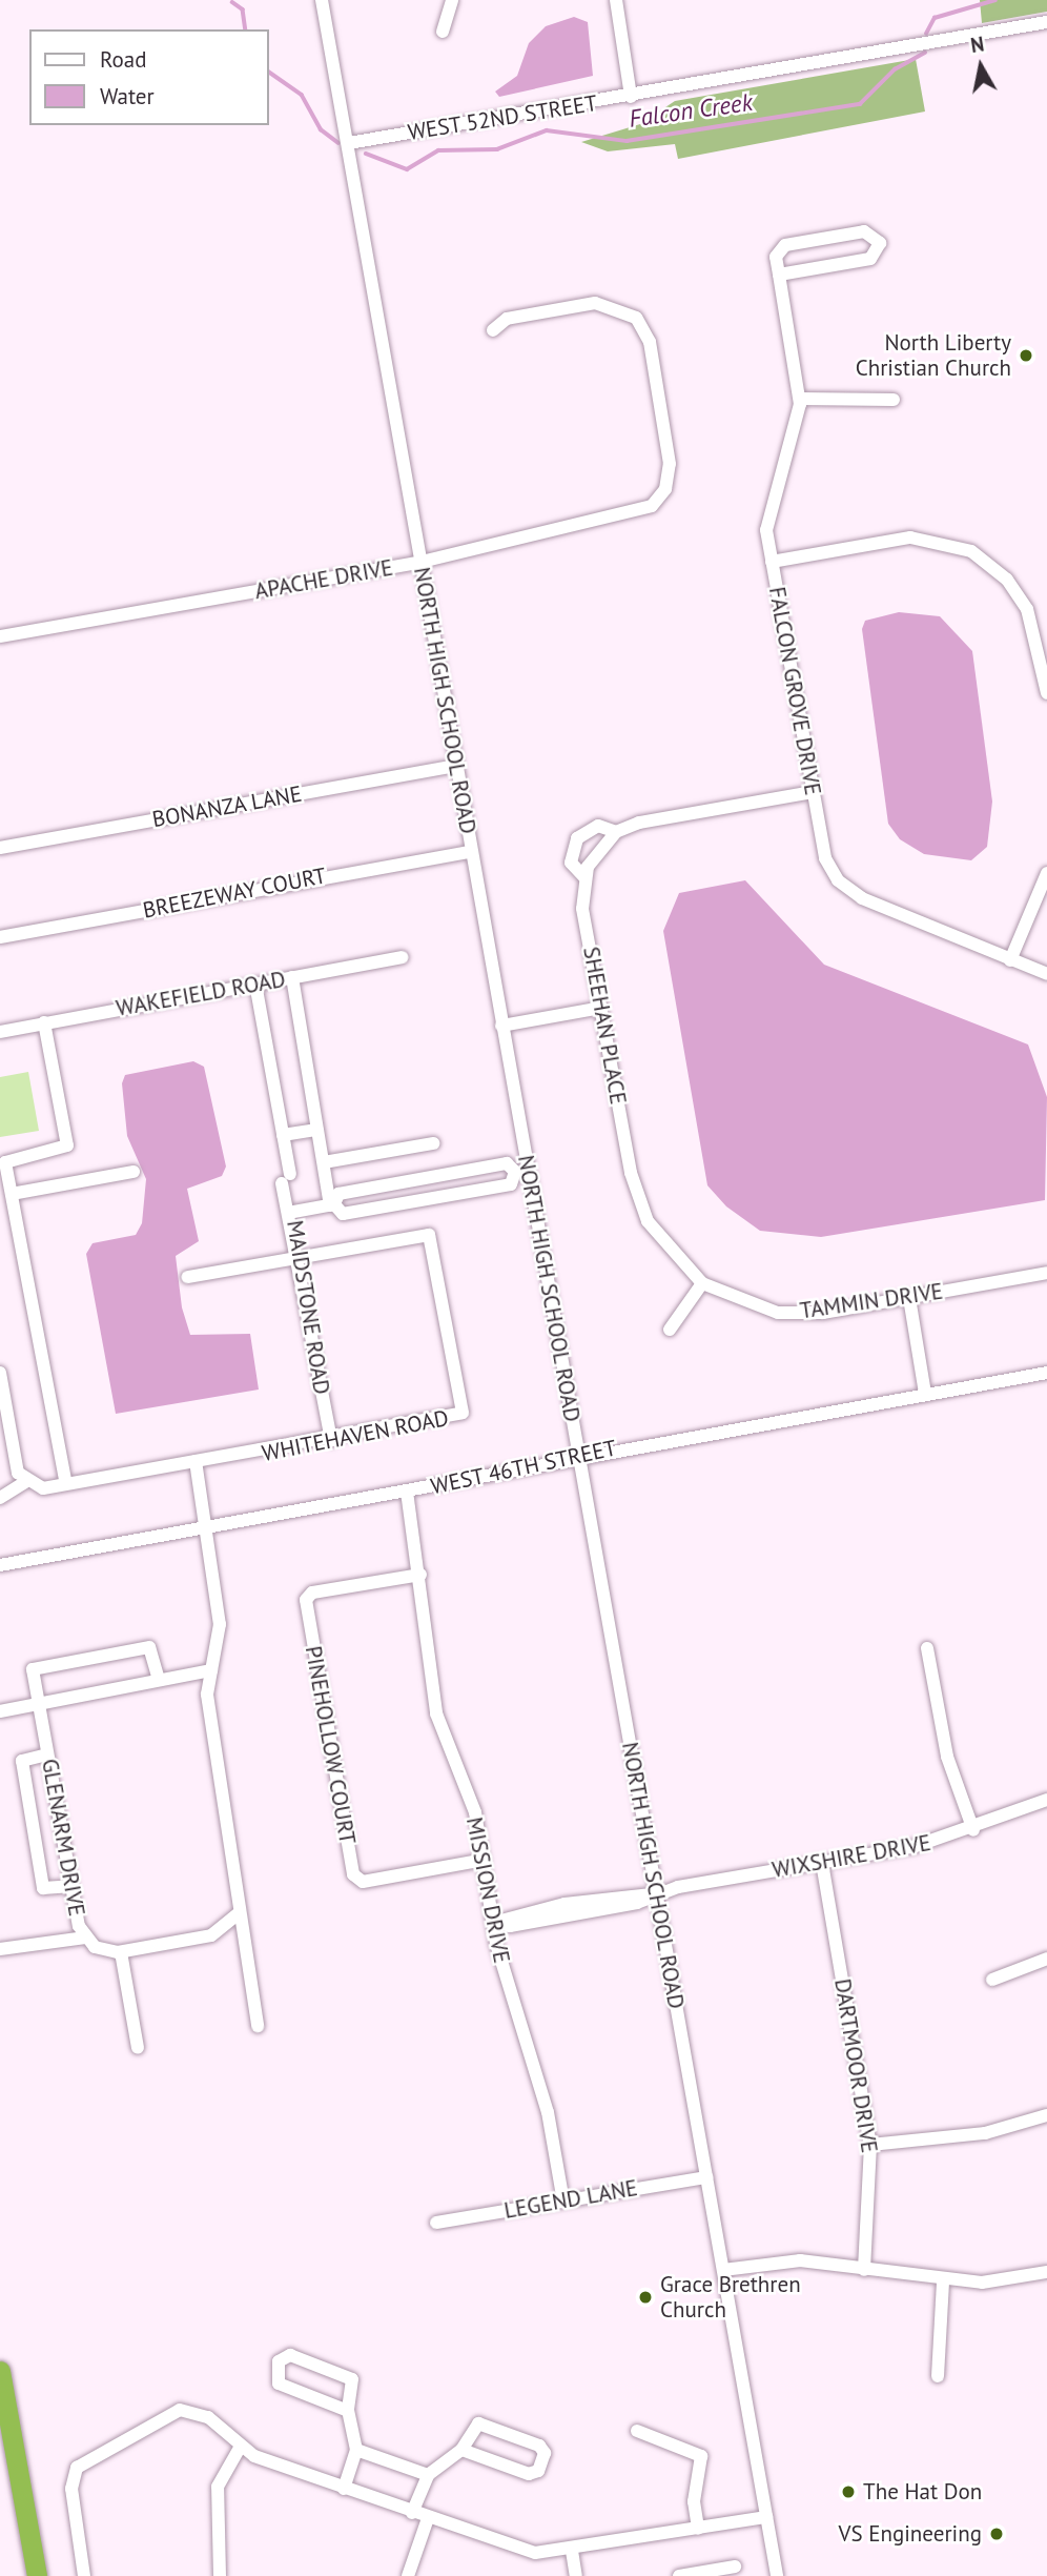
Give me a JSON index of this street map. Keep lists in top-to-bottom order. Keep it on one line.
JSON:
{"streets":{"street":["WEST 52ND STREET","APACHE DRIVE","FALCON GROVE DRIVE","NORTH HIGH SCHOOL ROAD","BONANZA LANE","BREEZEWAY COURT","WAKEFIELD ROAD","SHEEHAN PLACE","TAMMIN DRIVE","MAIDSTONE ROAD","WHITEHAVEN ROAD","WEST 46TH STREET","PINEHOLLOW COURT","GLENARM DRIVE","WIXSHIRE DRIVE","MISSION DRIVE","DARTMOOR DRIVE","LEGEND LANE"]},"crossings":[["WEST 52ND STREET","NORTH HIGH SCHOOL ROAD"],["APACHE DRIVE","NORTH HIGH SCHOOL ROAD"],["NORTH HIGH SCHOOL ROAD","BONANZA LANE"],["NORTH HIGH SCHOOL ROAD","BREEZEWAY COURT"],["NORTH HIGH SCHOOL ROAD","MAIDSTONE ROAD"],["NORTH HIGH SCHOOL ROAD","WEST 46TH STREET"],["NORTH HIGH SCHOOL ROAD","WIXSHIRE DRIVE"],["NORTH HIGH SCHOOL ROAD","LEGEND LANE"],["WAKEFIELD ROAD","MAIDSTONE ROAD"],["SHEEHAN PLACE","TAMMIN DRIVE"],["MAIDSTONE ROAD","WHITEHAVEN ROAD"],["WEST 46TH STREET","MISSION DRIVE"],["PINEHOLLOW COURT","MISSION DRIVE"],["WIXSHIRE DRIVE","MISSION DRIVE"],["WIXSHIRE DRIVE","DARTMOOR DRIVE"],["MISSION DRIVE","LEGEND LANE"]],"water":["Falcon Creek"],"places":["North Liberty Christian Church","Grace Brethren Church","The Hat Don","VS Engineering"],"legend":["Road","Water"],"north":"top"}
